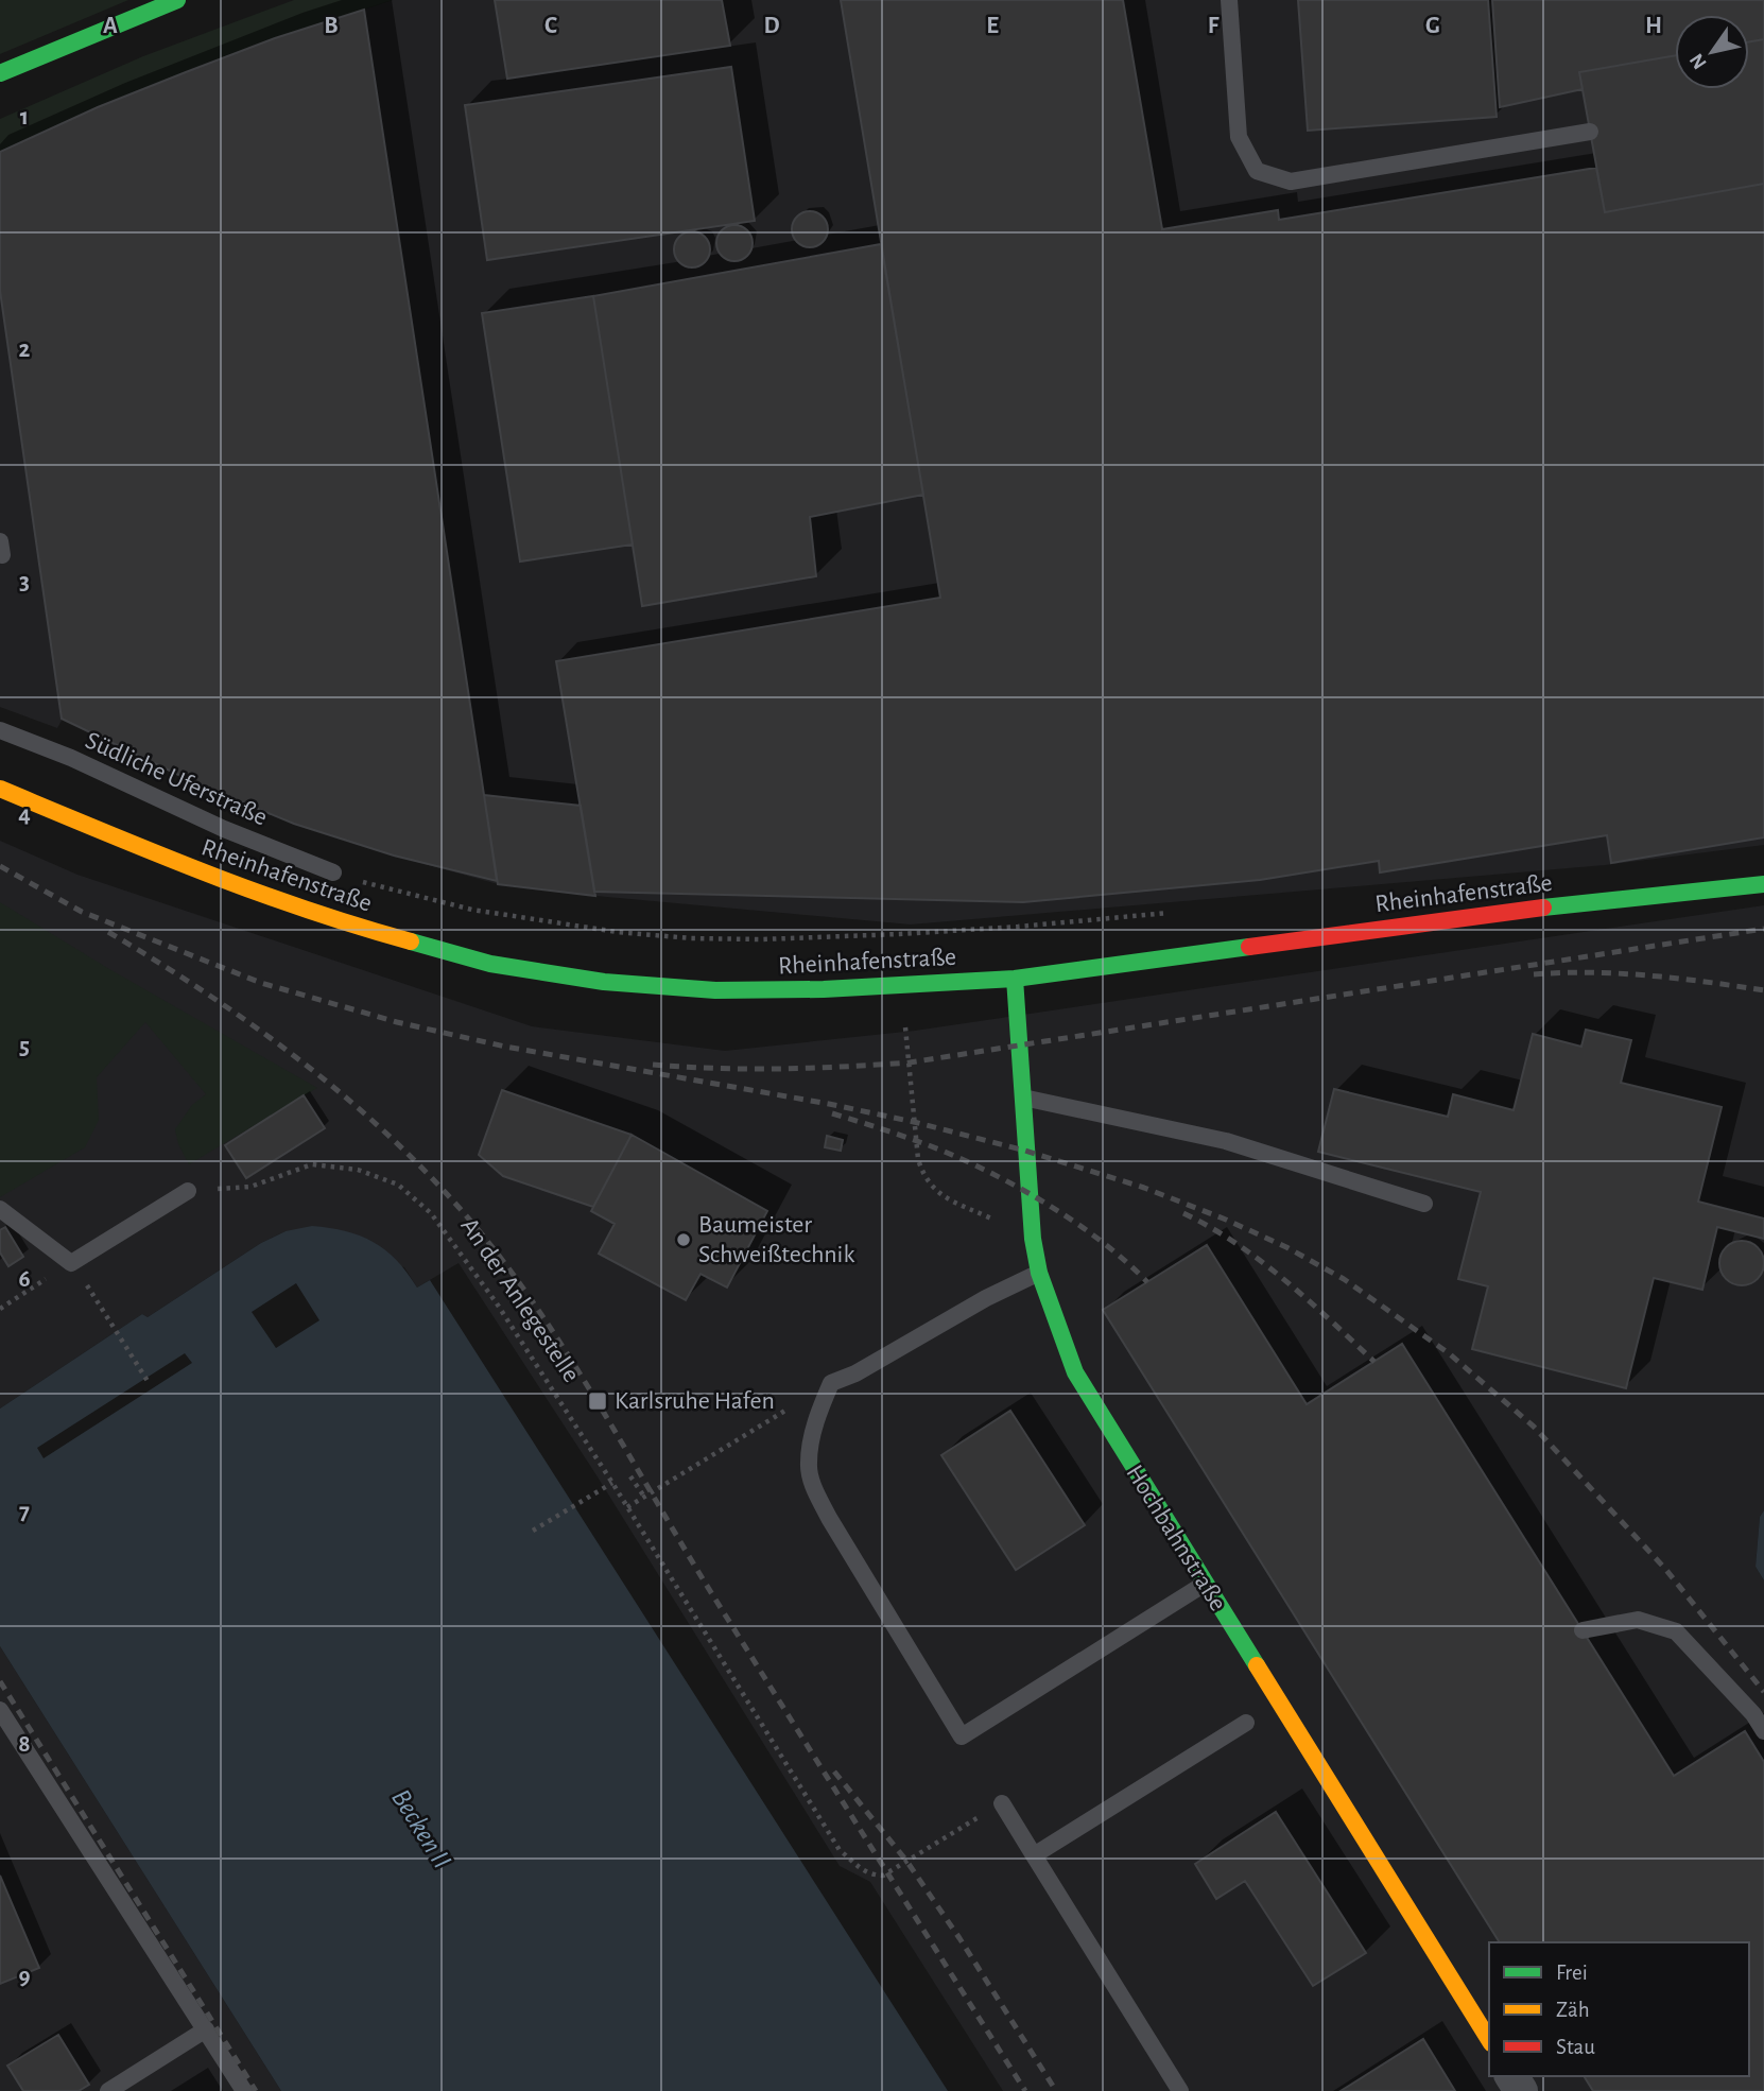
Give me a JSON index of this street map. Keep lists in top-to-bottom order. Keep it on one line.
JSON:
{"streets":{"main road":["Rheinhafenstraße","Hochbahnstraße"],"lane":["Südliche Uferstraße"],"path":["An der Anlegestelle"]},"crossings":[["Rheinhafenstraße","Hochbahnstraße"]],"water":["Becken II"],"places":{"other":["Baumeister Schweißtechnik"],"transit":["Karlsruhe Hafen"]},"legend":["Frei","Zäh","Stau"],"north":"bottom left","grid":{"columns":["A","B","C","D","E","F","G","H"],"rows":["1","2","3","4","5","6","7","8","9"]}}
